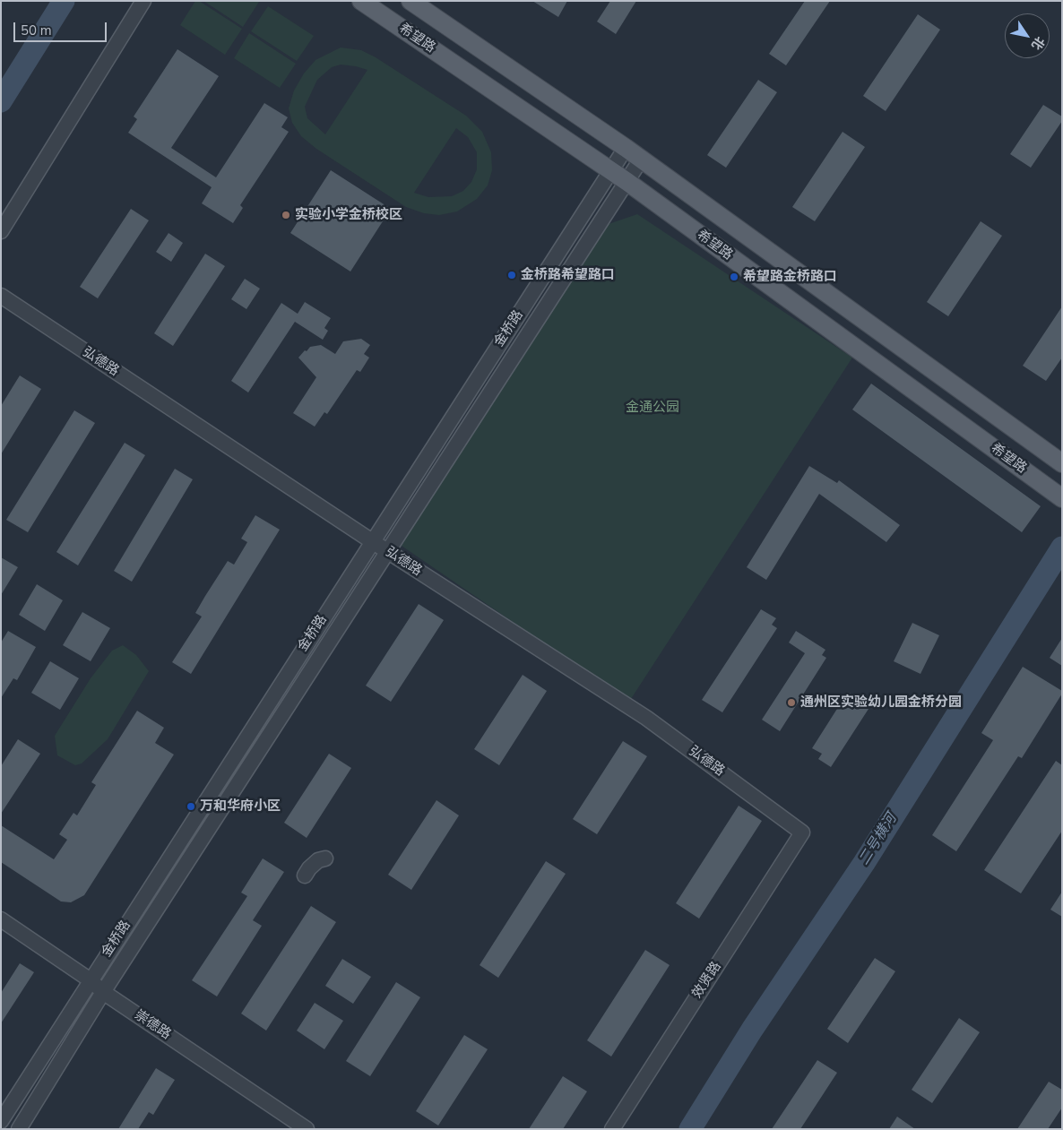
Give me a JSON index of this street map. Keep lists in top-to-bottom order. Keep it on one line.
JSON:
{"streets":{"main road":["希望路"],"street":["金桥路","弘德路","效贤路","崇德路"]},"crossings":[["希望路","金桥路"],["金桥路","弘德路"],["金桥路","崇德路"],["弘德路","效贤路"]],"water":["二号横河"],"parks":["金通公园"],"places":["实验小学金桥校区","金桥路希望路口","希望路金桥路口","通州区实验幼儿园金桥分园","万和华府小区"],"scale_bar":"50 m","north":"bottom right"}
